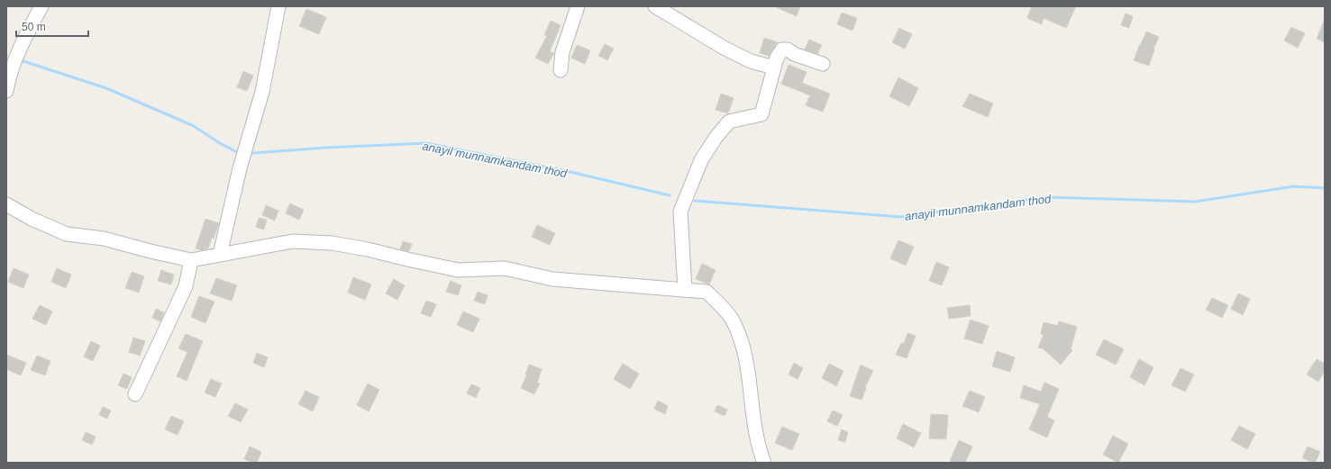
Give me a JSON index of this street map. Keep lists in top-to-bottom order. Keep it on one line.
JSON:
{"water":["anayil munnamkandam thod"],"scale_bar":"50 m"}
